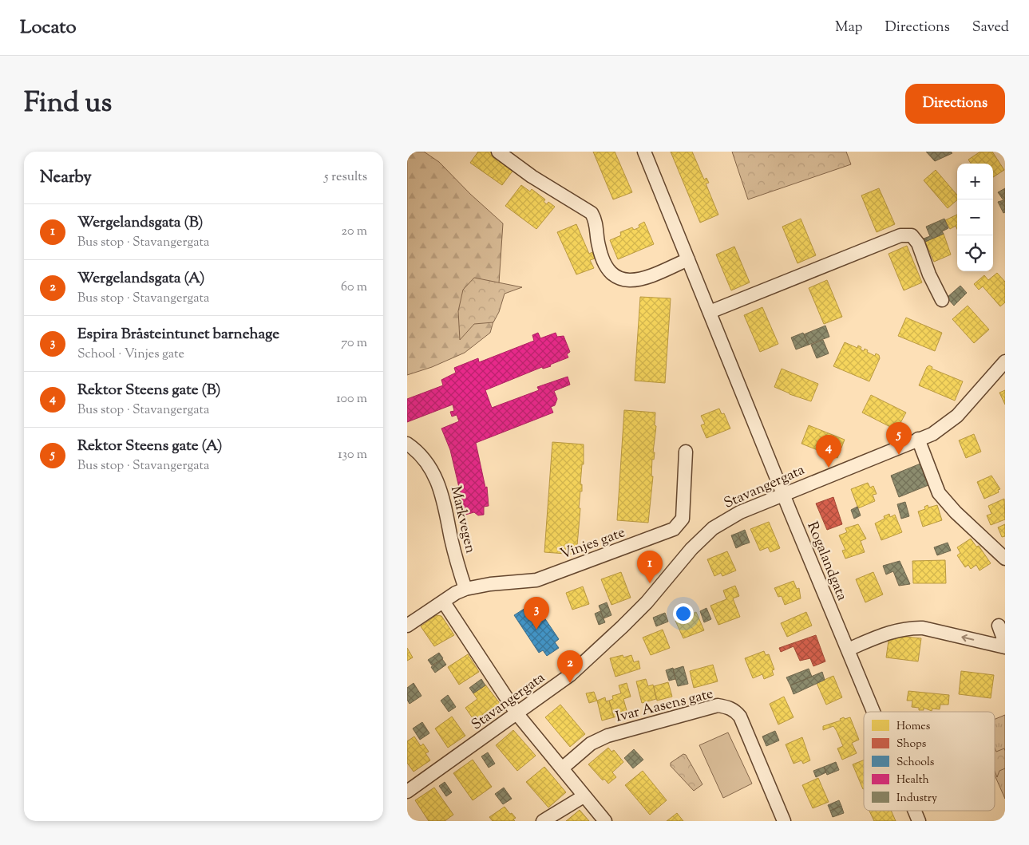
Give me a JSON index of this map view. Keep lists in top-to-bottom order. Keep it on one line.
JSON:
{"streets":{"street":["Stavangergata","Markvegen","Vinjes gate","Rogalandgata","Ivar Aasens gate"]},"crossings":[["Stavangergata","Rogalandgata"],["Markvegen","Vinjes gate"]],"legend":["Homes","Shops","Schools","Health","Industry"],"page":{"header":"Locato","nav":["Map","Directions","Saved"],"title":"Find us","buttons":"Directions","heading":["Nearby","5 results"],"map_buttons":["+","−"],"list":[{"mark":"1","name":"Wergelandsgata (B)","note":"Bus stop · Stavangergata","value":"20 m"},{"mark":"2","name":"Wergelandsgata (A)","note":"Bus stop · Stavangergata","value":"60 m"},{"mark":"3","name":"Espira Bråsteintunet barnehage","note":"School · Vinjes gate","value":"70 m"},{"mark":"4","name":"Rektor Steens gate (B)","note":"Bus stop · Stavangergata","value":"100 m"},{"mark":"5","name":"Rektor Steens gate (A)","note":"Bus stop · Stavangergata","value":"130 m"}],"pins":["5","4","1","3","2"]}}
